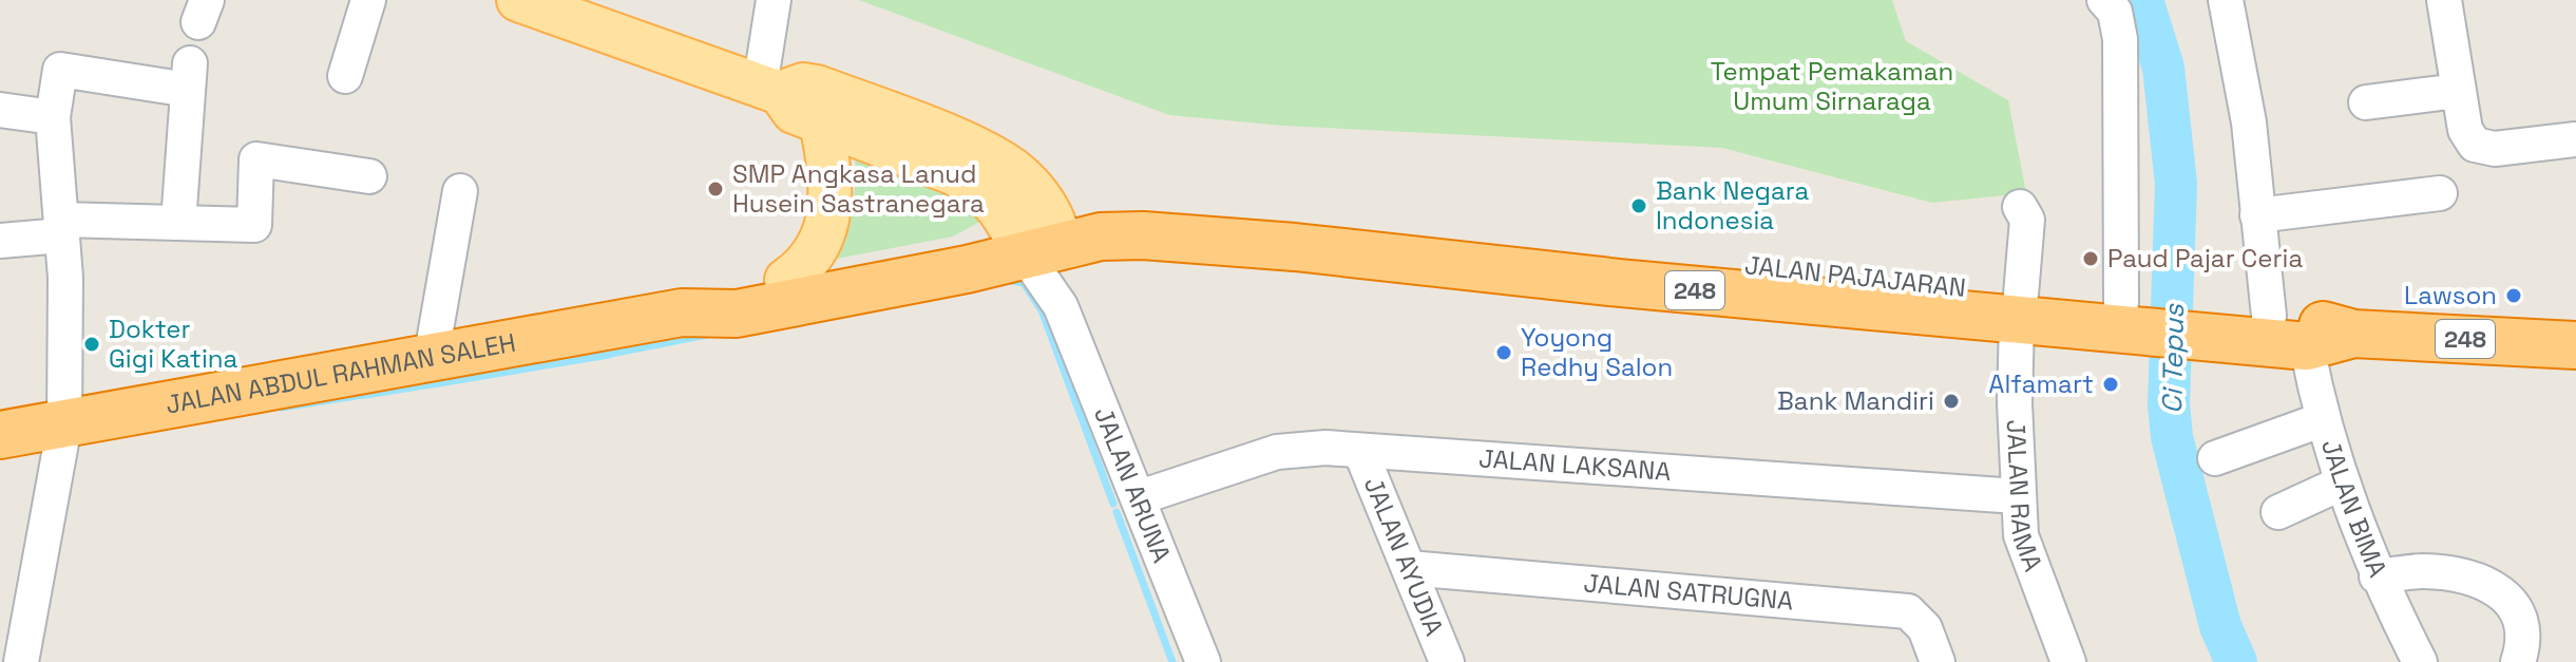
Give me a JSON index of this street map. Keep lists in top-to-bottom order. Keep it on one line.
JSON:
{"streets":{"highway":["JALAN PAJAJARAN","248","JALAN ABDUL RAHMAN SALEH"],"street":["JALAN LAKSANA","JALAN ARUNA","JALAN RAMA","JALAN BIMA","JALAN AYUDIA","JALAN SATRUGNA"]},"crossings":[["JALAN PAJAJARAN","JALAN ABDUL RAHMAN SALEH"],["JALAN PAJAJARAN","JALAN ARUNA"],["JALAN PAJAJARAN","JALAN RAMA"],["JALAN PAJAJARAN","JALAN BIMA"],["JALAN ABDUL RAHMAN SALEH","JALAN ARUNA"],["JALAN LAKSANA","JALAN ARUNA"],["JALAN LAKSANA","JALAN RAMA"],["JALAN LAKSANA","JALAN AYUDIA"],["JALAN AYUDIA","JALAN SATRUGNA"]],"water":["Ci Tepus"],"parks":["Tempat Pemakaman Umum Sirnaraga"],"places":["SMP Angkasa Lanud Husein Sastranegara","Bank Negara Indonesia","Paud Pajar Ceria","Lawson","Dokter Gigi Katina","Yoyong Redhy Salon","Alfamart","Bank Mandiri"]}
